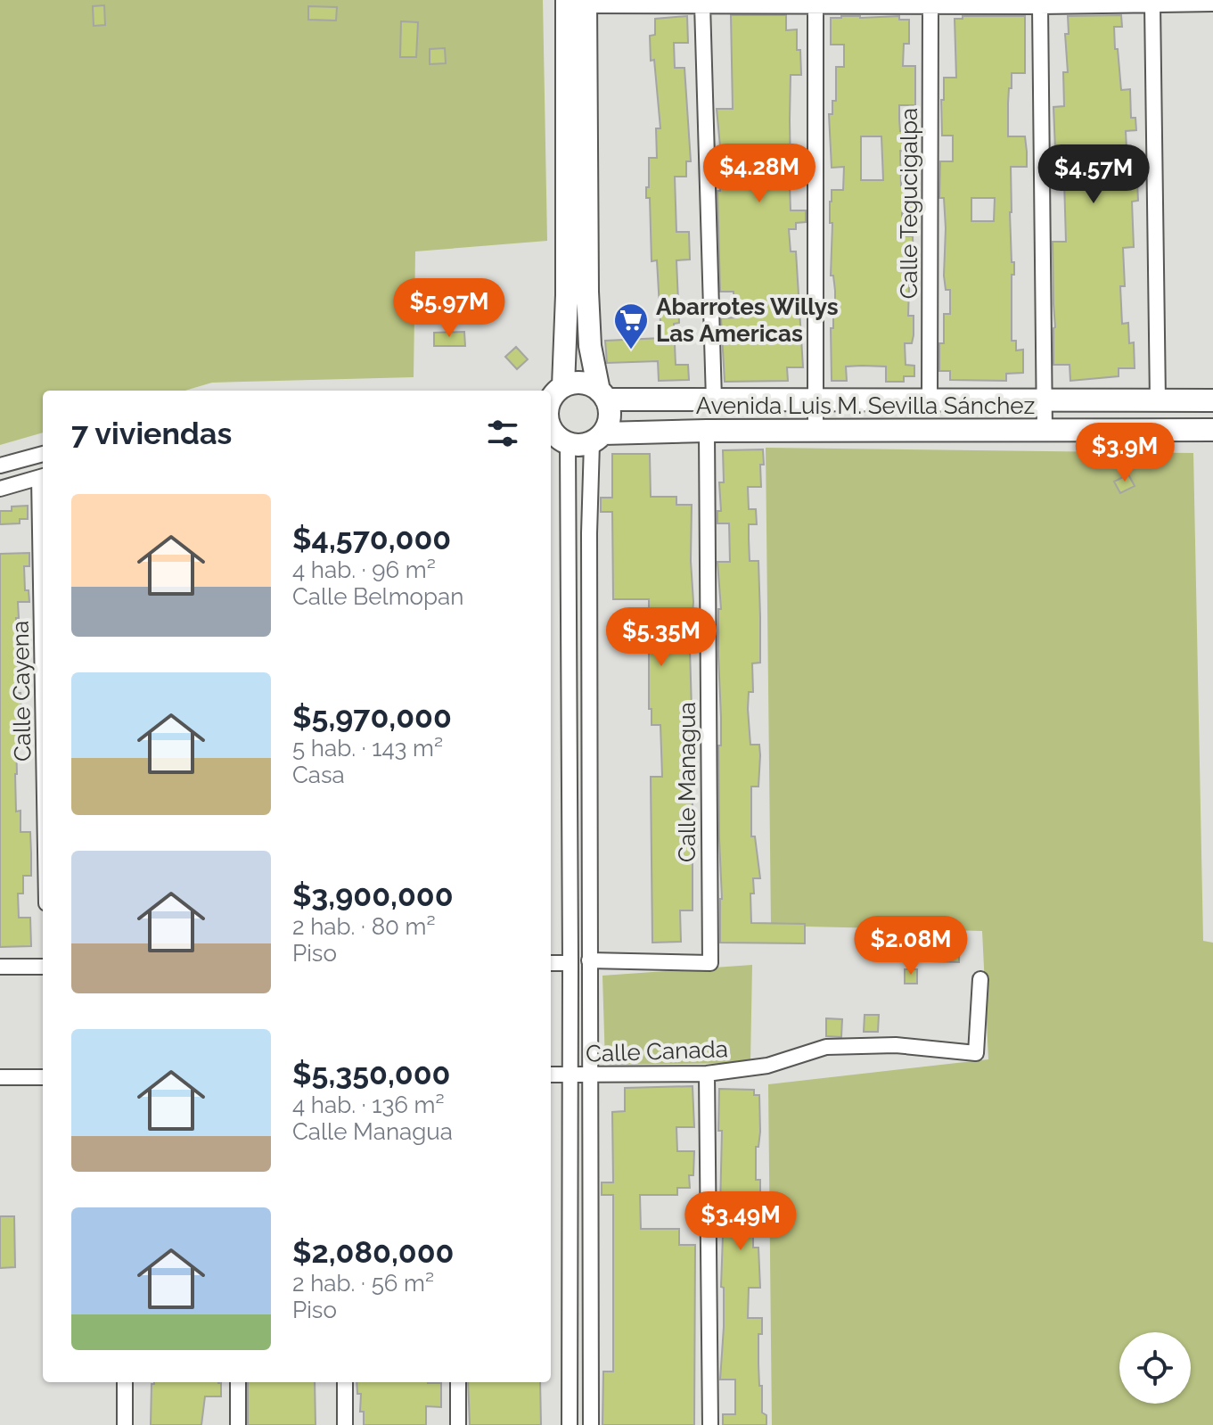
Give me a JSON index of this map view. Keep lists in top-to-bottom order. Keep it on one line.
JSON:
{"streets":{"street":["Calle Tegucigalpa","Avenida Luis M. Sevilla Sánchez","Calle Managua","Calle Canada"]},"crossings":[["Calle Tegucigalpa","Avenida Luis M. Sevilla Sánchez"],["Avenida Luis M. Sevilla Sánchez","Calle Managua"]],"places":{"supermarket":["Abarrotes Willys Las Americas"]},"page":{"price":["$4.28M","$4.57M","$5.97M","$3.9M","$5.35M","$2.08M","$3.49M"],"heading":"7 viviendas","list":[{"name":"$4,570,000","note":"4 hab. · 96 m² · Calle Belmopan"},{"name":"$5,970,000","note":"5 hab. · 143 m² · Casa"},{"name":"$3,900,000","note":"2 hab. · 80 m² · Piso"},{"name":"$5,350,000","note":"4 hab. · 136 m² · Calle Managua"},{"name":"$2,080,000","note":"2 hab. · 56 m² · Piso"}]}}
